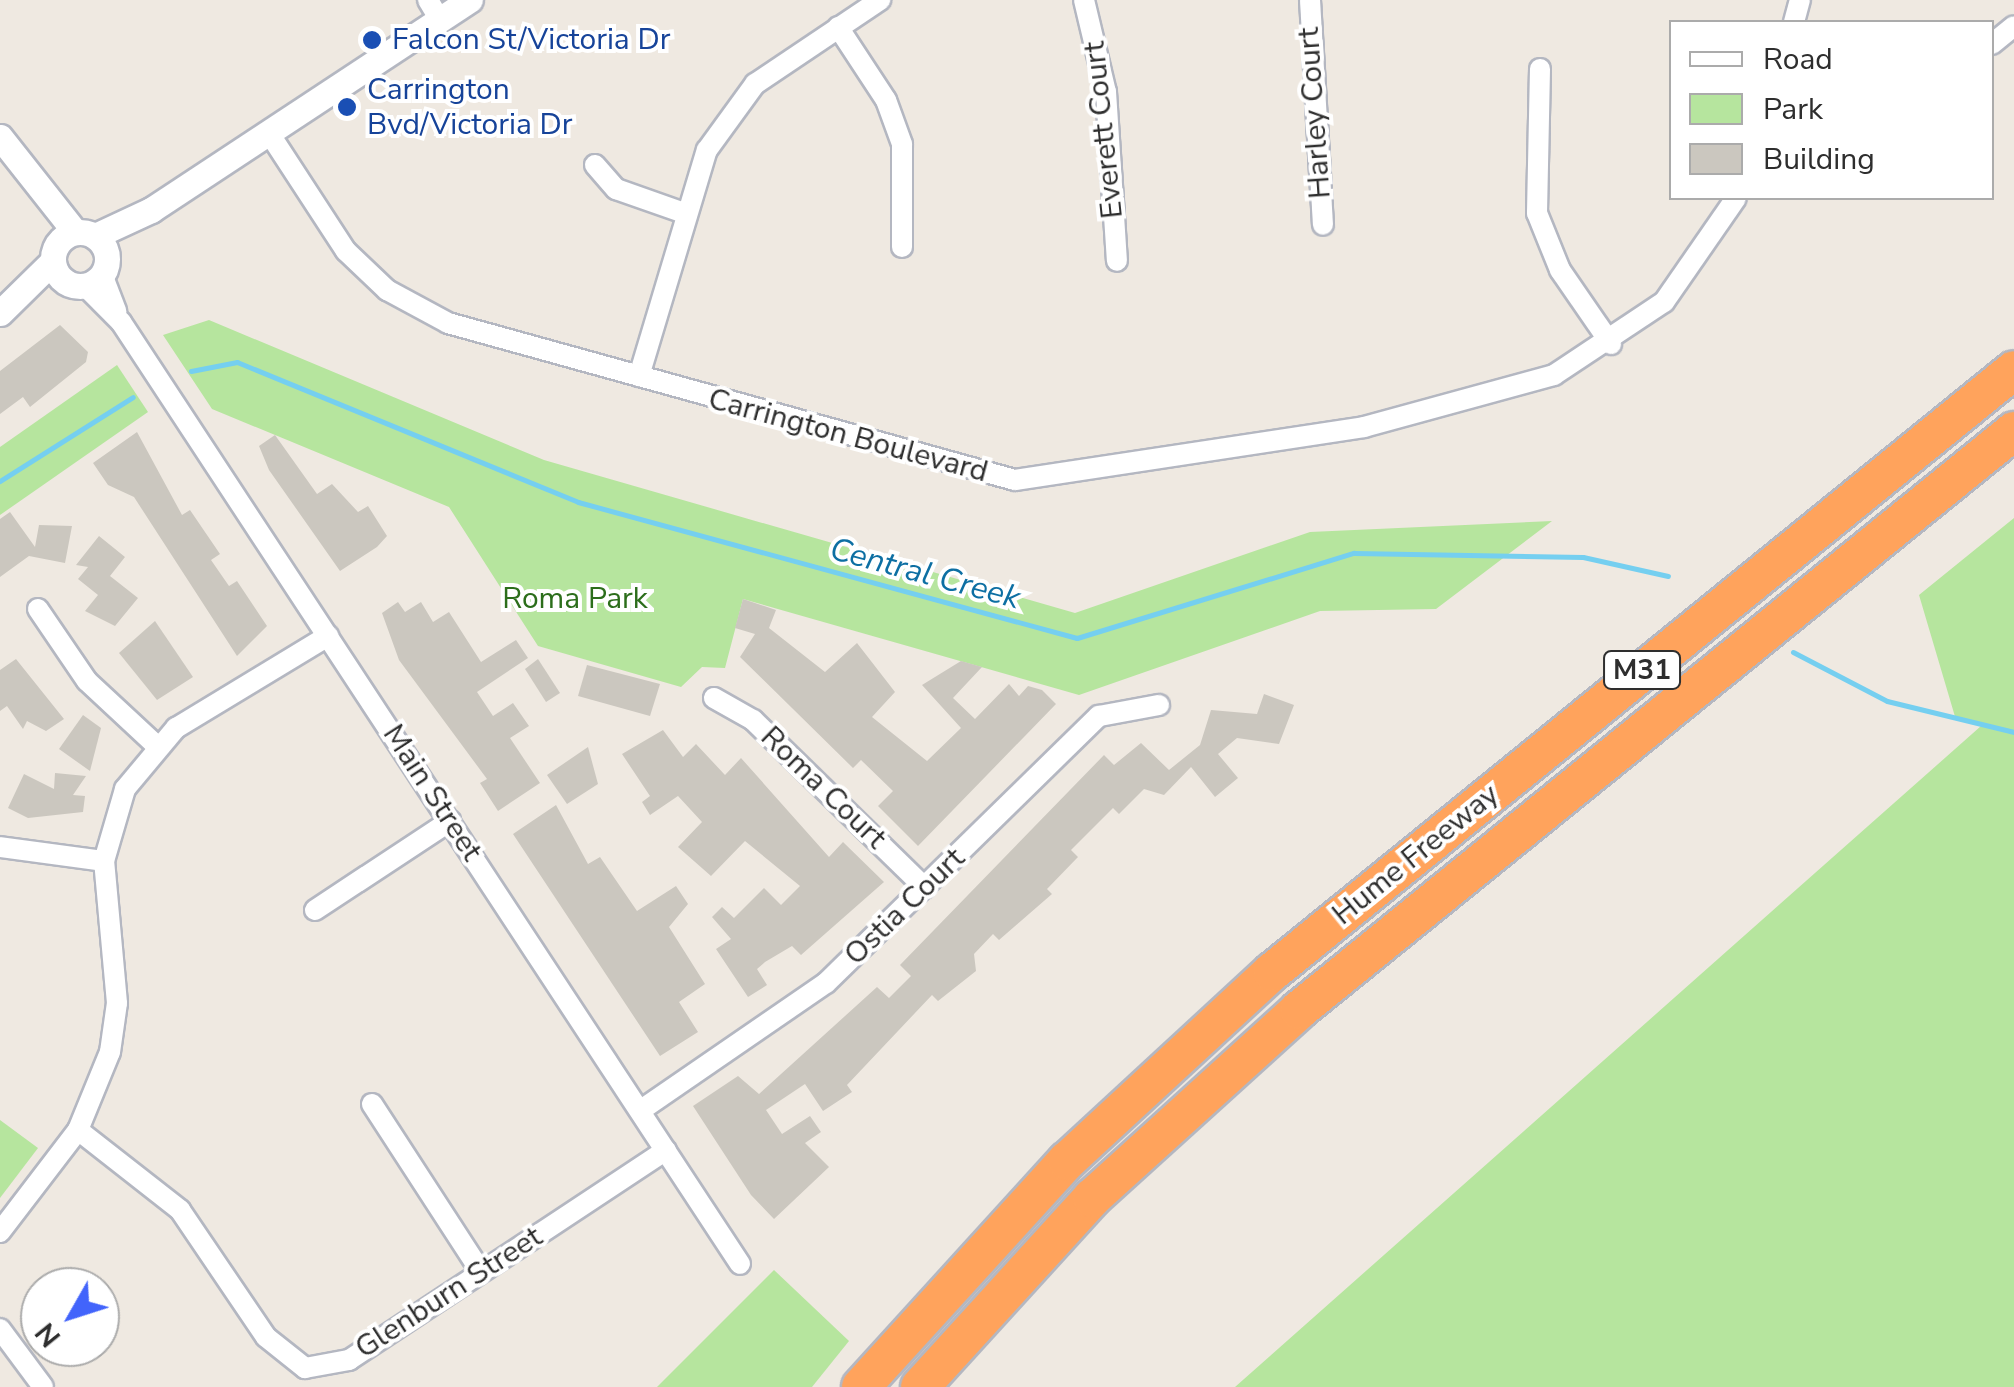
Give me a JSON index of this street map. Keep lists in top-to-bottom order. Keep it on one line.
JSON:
{"streets":{"highway":["M31","Hume Freeway"],"street":["Harley Court","Everett Court","Carrington Boulevard","Roma Court","Main Street","Ostia Court","Glenburn Street"]},"crossings":[["Roma Court","Ostia Court"],["Main Street","Ostia Court"],["Main Street","Glenburn Street"]],"water":["Central Creek"],"parks":["Roma Park"],"places":["Falcon St/Victoria Dr","Carrington Bvd/Victoria Dr"],"legend":["Road","Park","Building"],"north":"bottom left"}
